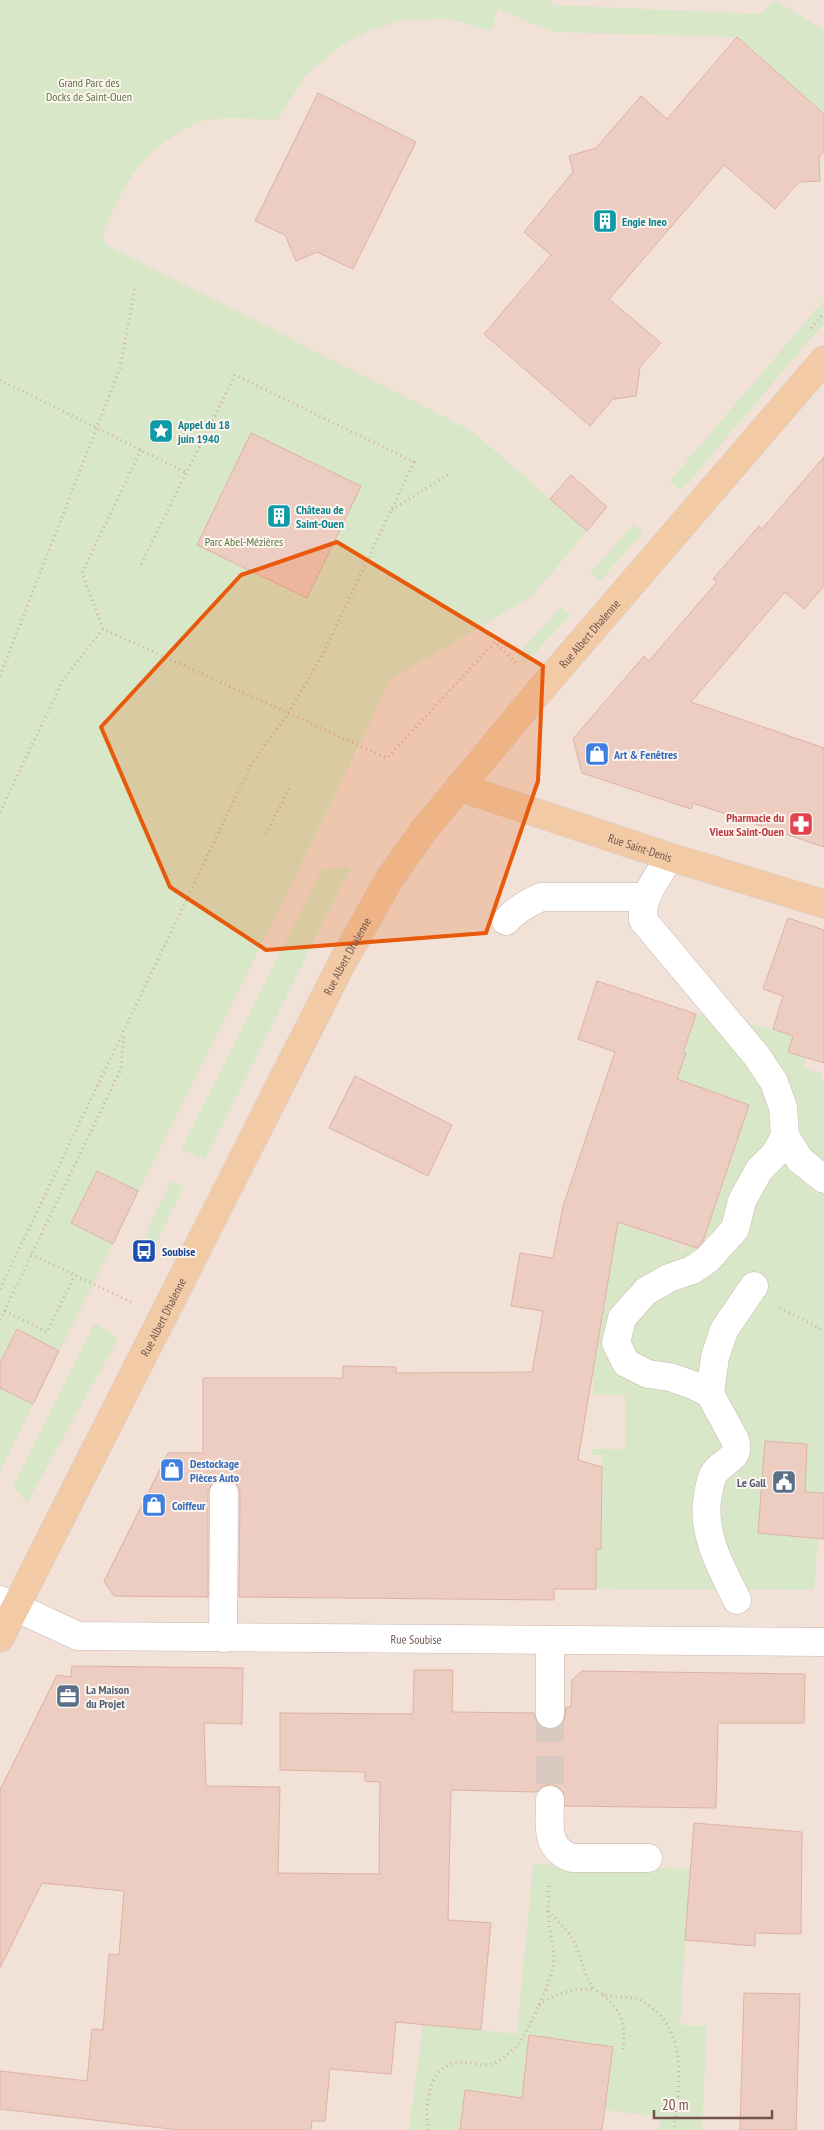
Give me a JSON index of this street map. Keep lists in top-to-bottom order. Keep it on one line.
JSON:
{"streets":{"main road":["Rue Albert Dhalenne","Rue Saint-Denis"],"street":["Rue Soubise"]},"crossings":[["Rue Albert Dhalenne","Rue Saint-Denis"],["Rue Albert Dhalenne","Rue Soubise"]],"parks":["Grand Parc des Docks de Saint-Ouen","Parc Abel-Mézières"],"places":{"building":["Engie Ineo","Château de Saint-Ouen"],"place":["Appel du 18 juin 1940"],"shop":["Art & Fenêtres","Destockage Pièces Auto","Coiffeur"],"pharmacy":["Pharmacie du Vieux Saint-Ouen"],"bus stop":["Soubise"],"public building":["Le Gall"],"office":["La Maison du Projet"]},"scale_bar":"20 m"}
